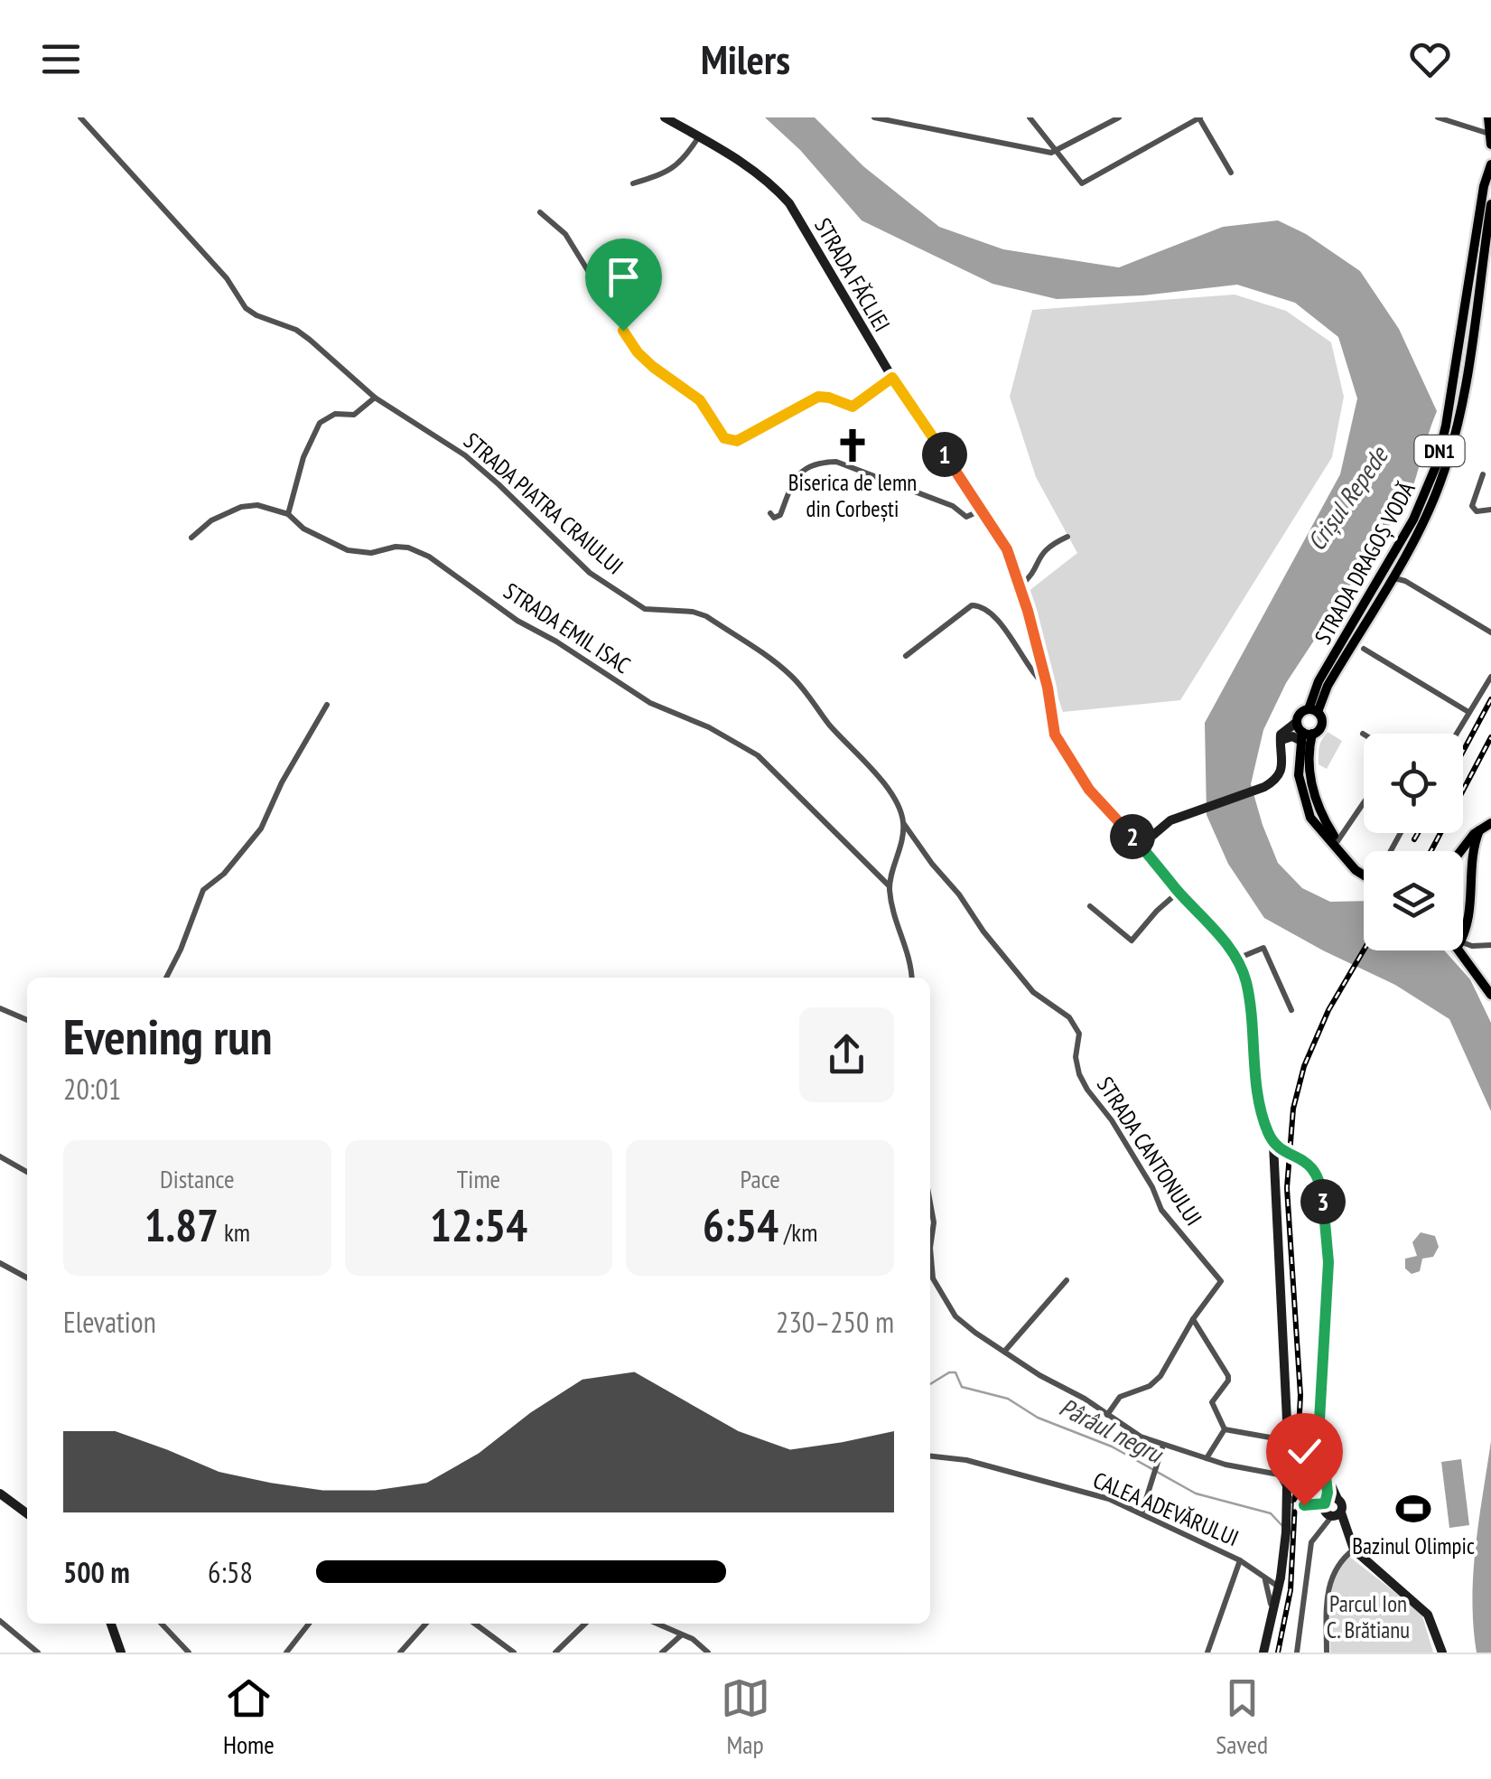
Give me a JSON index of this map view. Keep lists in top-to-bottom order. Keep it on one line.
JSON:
{"streets":{"main road":["DN1","STRADA DRAGOȘ VODĂ"],"street":["STRADA FĂCLIEI","STRADA PIATRA CRAIULUI","STRADA EMIL ISAC","STRADA CANTONULUI","CALEA ADEVĂRULUI"]},"crossings":[["STRADA FĂCLIEI","CALEA ADEVĂRULUI"],["STRADA PIATRA CRAIULUI","STRADA CANTONULUI"]],"water":["Crișul Repede","Pârâul negru"],"parks":["Parcul Ion C. Brătianu"],"places":{"church":["Biserica de lemn din Corbești"],"sports":["Bazinul Olimpic"]},"page":{"header":"Milers","pins":["1","2","3"],"heading":["Evening run","20:01"],"stats":[["Distance","1.87 km"],["Time","12:54"],["Pace","6:54 /km"]],"chart":["Elevation","230–250 m"],"list":[{"name":"500 m","note":"6:58"}],"tabs":["Home","Map","Saved"]}}
